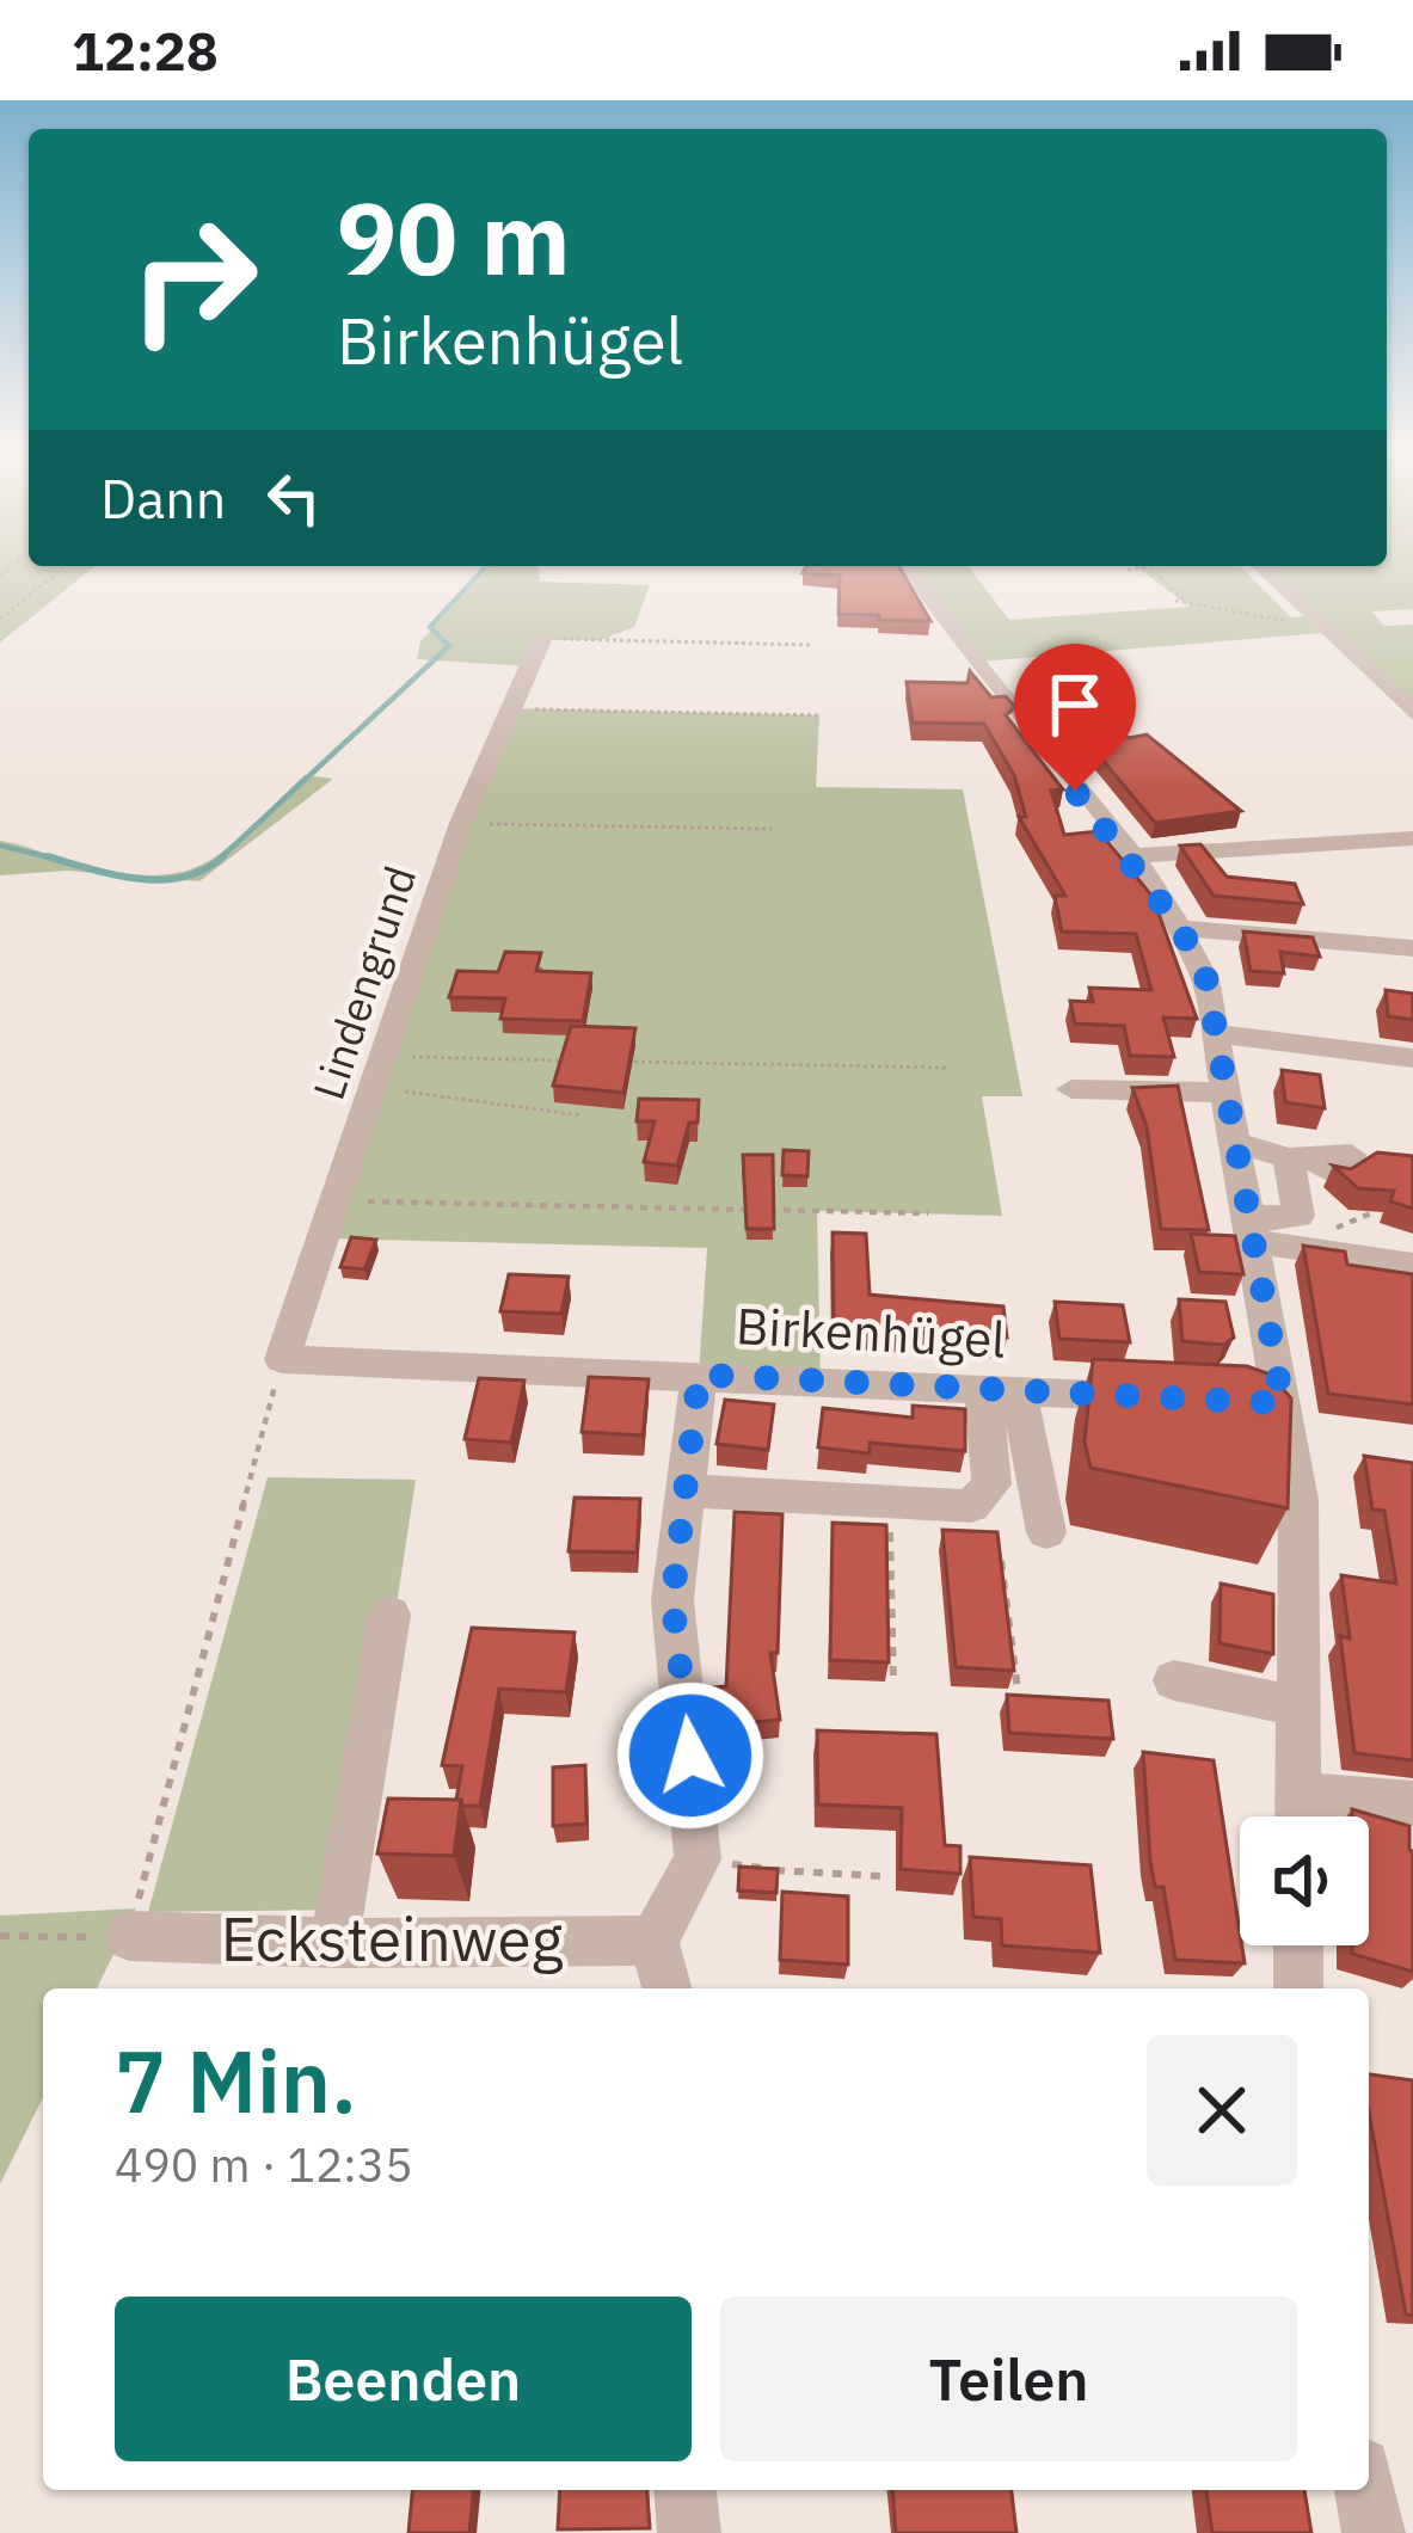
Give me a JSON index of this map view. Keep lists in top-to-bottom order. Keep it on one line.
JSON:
{"streets":{"street":["Lindengrund","Birkenhügel","Ecksteinweg"]},"crossings":[["Lindengrund","Birkenhügel"]],"page":{"status":"12:28","turn":["90 m","Birkenhügel"],"then":"Dann","heading":["7 Min.","490 m · 12:35"],"buttons":["Beenden","Teilen"]}}
